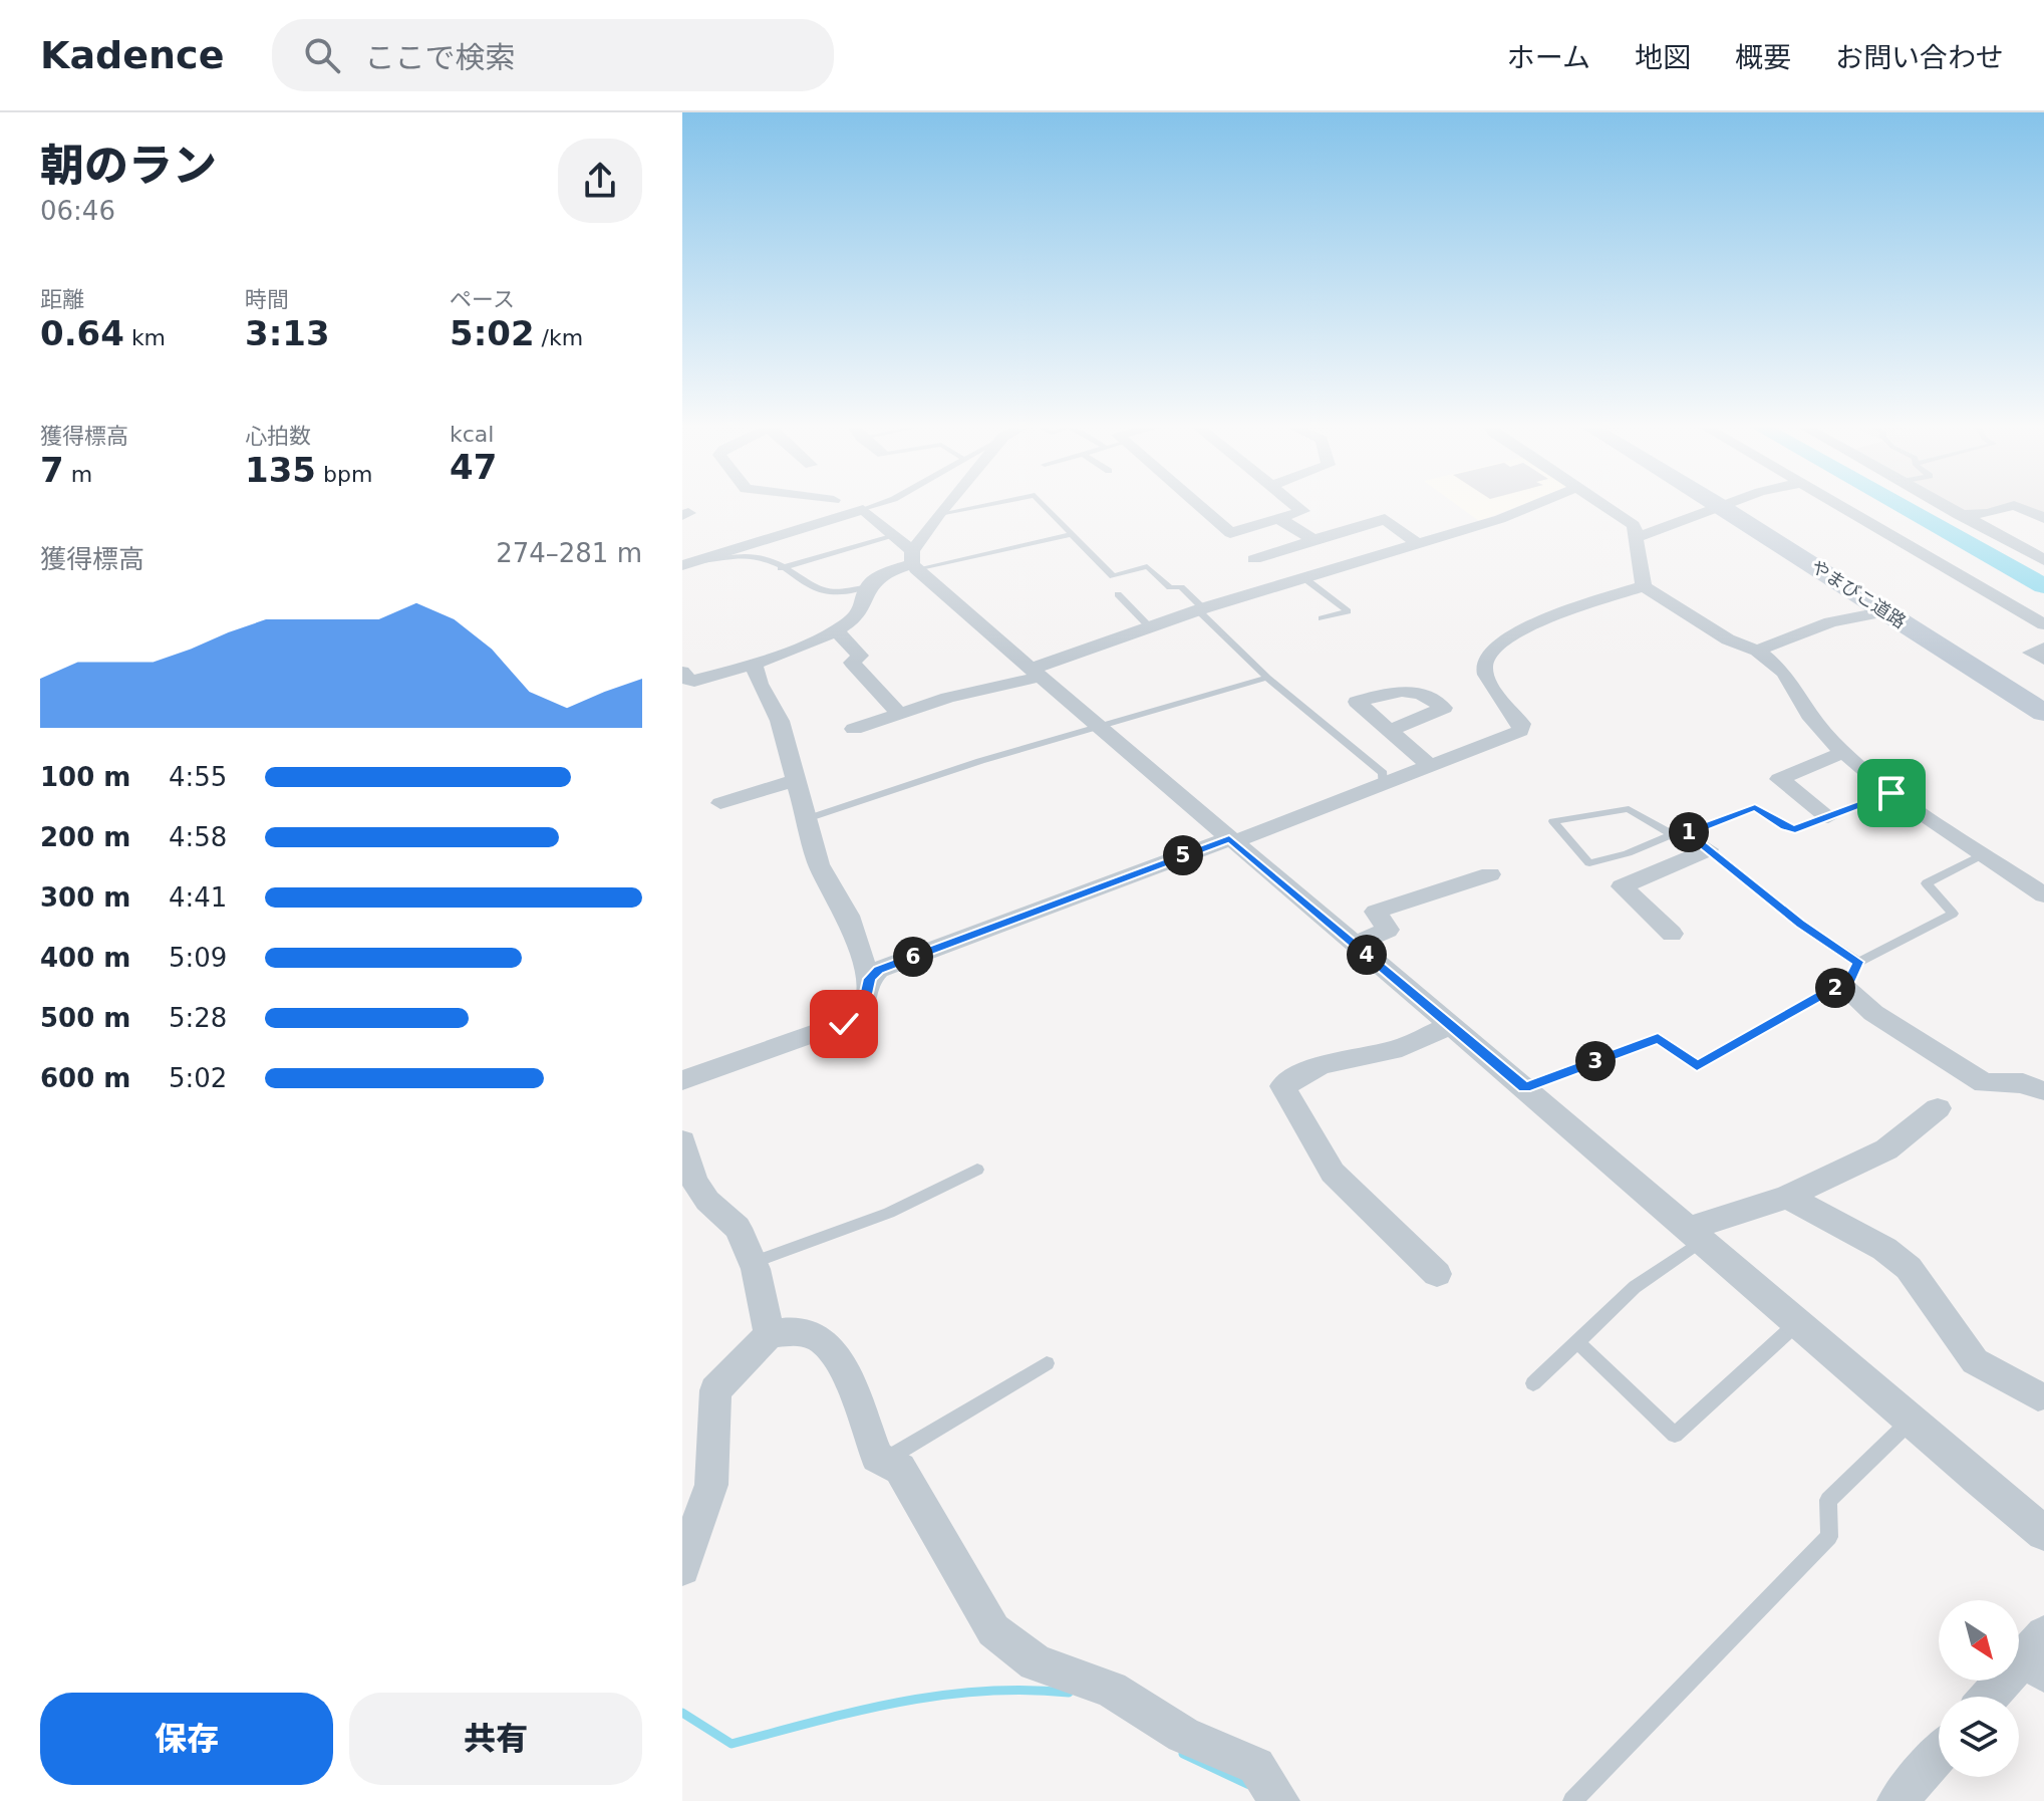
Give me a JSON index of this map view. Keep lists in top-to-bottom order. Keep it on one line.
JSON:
{"streets":{"street":["やまびこ道路"]},"north":"bottom right","page":{"header":"Kadence","search":"ここで検索","nav":["ホーム","地図","概要","お問い合わせ"],"heading":["朝のラン","06:46"],"stats":[["距離","0.64 km"],["時間","3:13"],["ペース","5:02 /km"],["獲得標高","7 m"],["心拍数","135 bpm"],["kcal","47"]],"chart":["獲得標高","274–281 m"],"list":[{"name":"100 m","note":"4:55"},{"name":"200 m","note":"4:58"},{"name":"300 m","note":"4:41"},{"name":"400 m","note":"5:09"},{"name":"500 m","note":"5:28"},{"name":"600 m","note":"5:02"}],"pins":["1","5","4","6","2","3"],"buttons":["保存","共有"]}}
